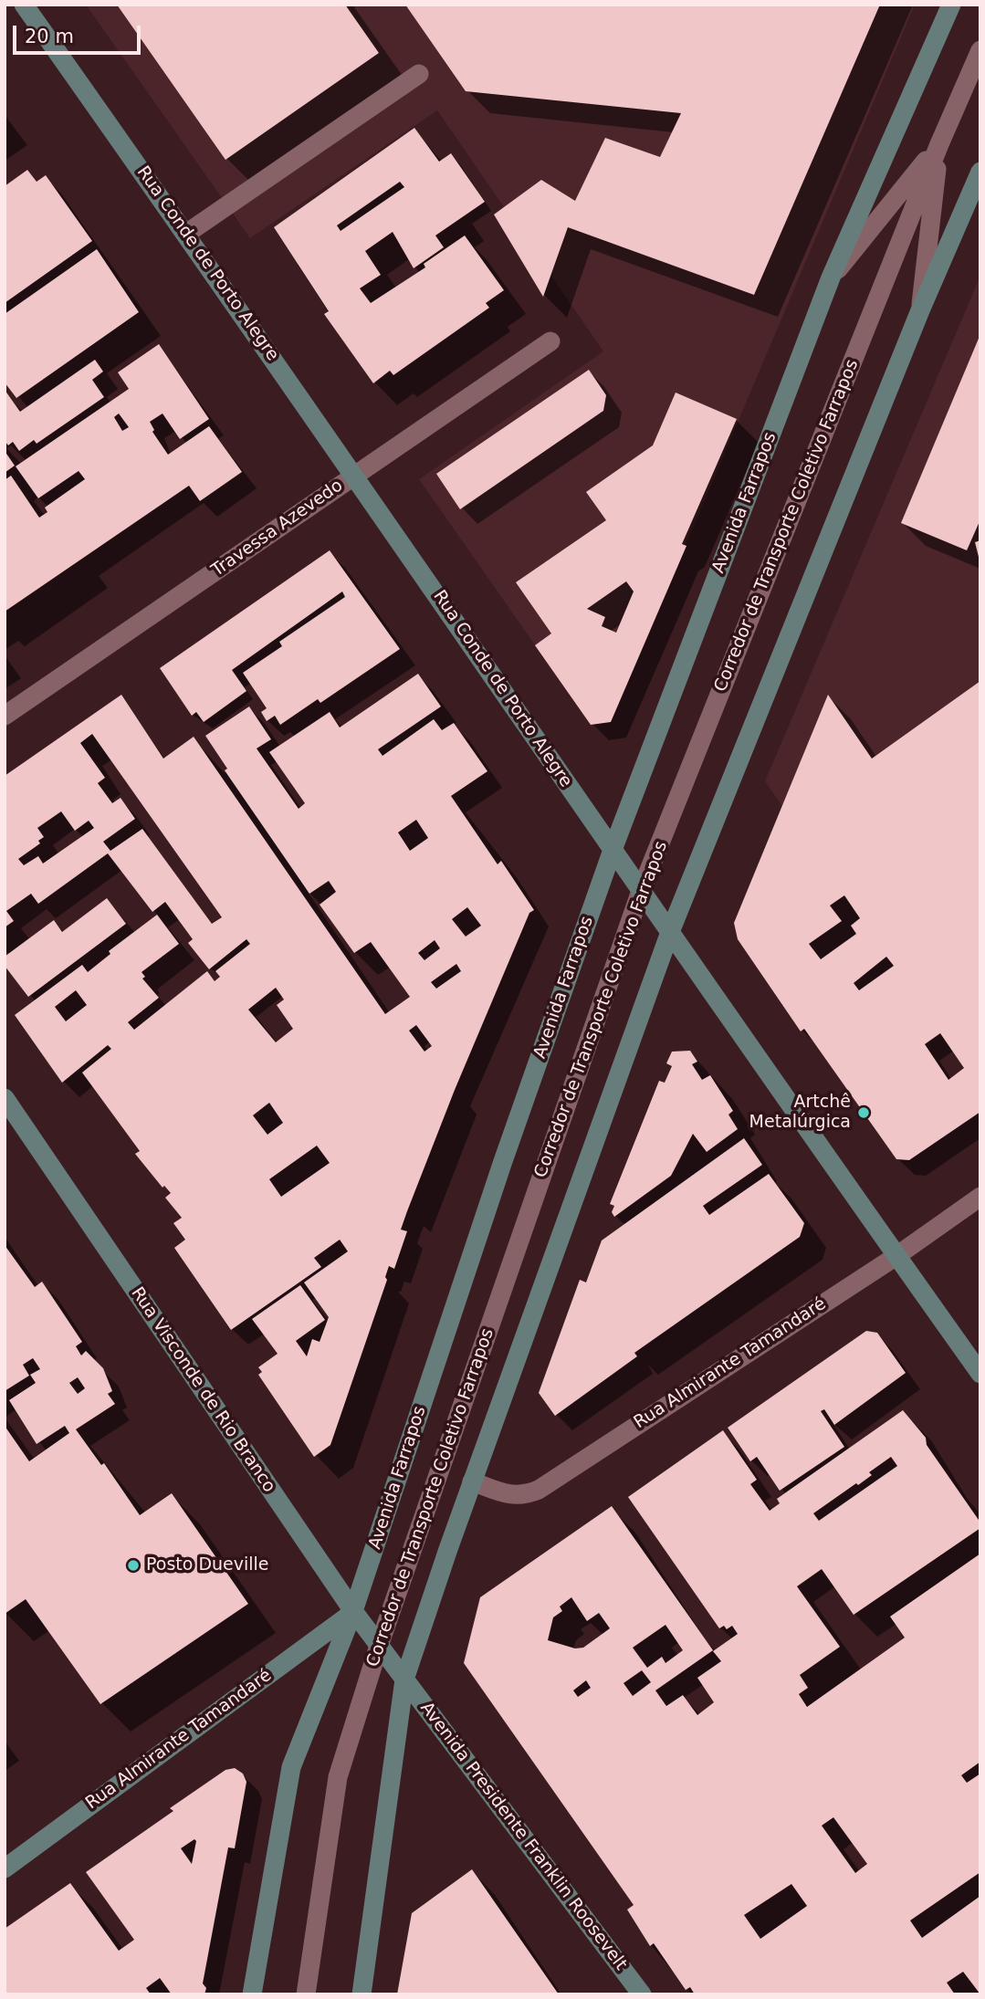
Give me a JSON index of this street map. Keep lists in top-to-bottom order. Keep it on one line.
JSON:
{"streets":{"main road":["Rua Conde de Porto Alegre","Avenida Farrapos","Rua Almirante Tamandaré","Rua Visconde de Rio Branco","Avenida Presidente Franklin Roosevelt"],"street":["Corredor de Transporte Coletivo Farrapos","Travessa Azevedo"]},"crossings":[["Rua Conde de Porto Alegre","Avenida Farrapos"],["Rua Conde de Porto Alegre","Corredor de Transporte Coletivo Farrapos"],["Rua Conde de Porto Alegre","Travessa Azevedo"],["Rua Conde de Porto Alegre","Rua Almirante Tamandaré"],["Avenida Farrapos","Rua Almirante Tamandaré"],["Avenida Farrapos","Rua Visconde de Rio Branco"],["Corredor de Transporte Coletivo Farrapos","Rua Visconde de Rio Branco"],["Rua Almirante Tamandaré","Rua Visconde de Rio Branco"],["Rua Visconde de Rio Branco","Avenida Presidente Franklin Roosevelt"]],"places":["Artchê Metalúrgica","Posto Dueville"],"scale_bar":"20 m"}
